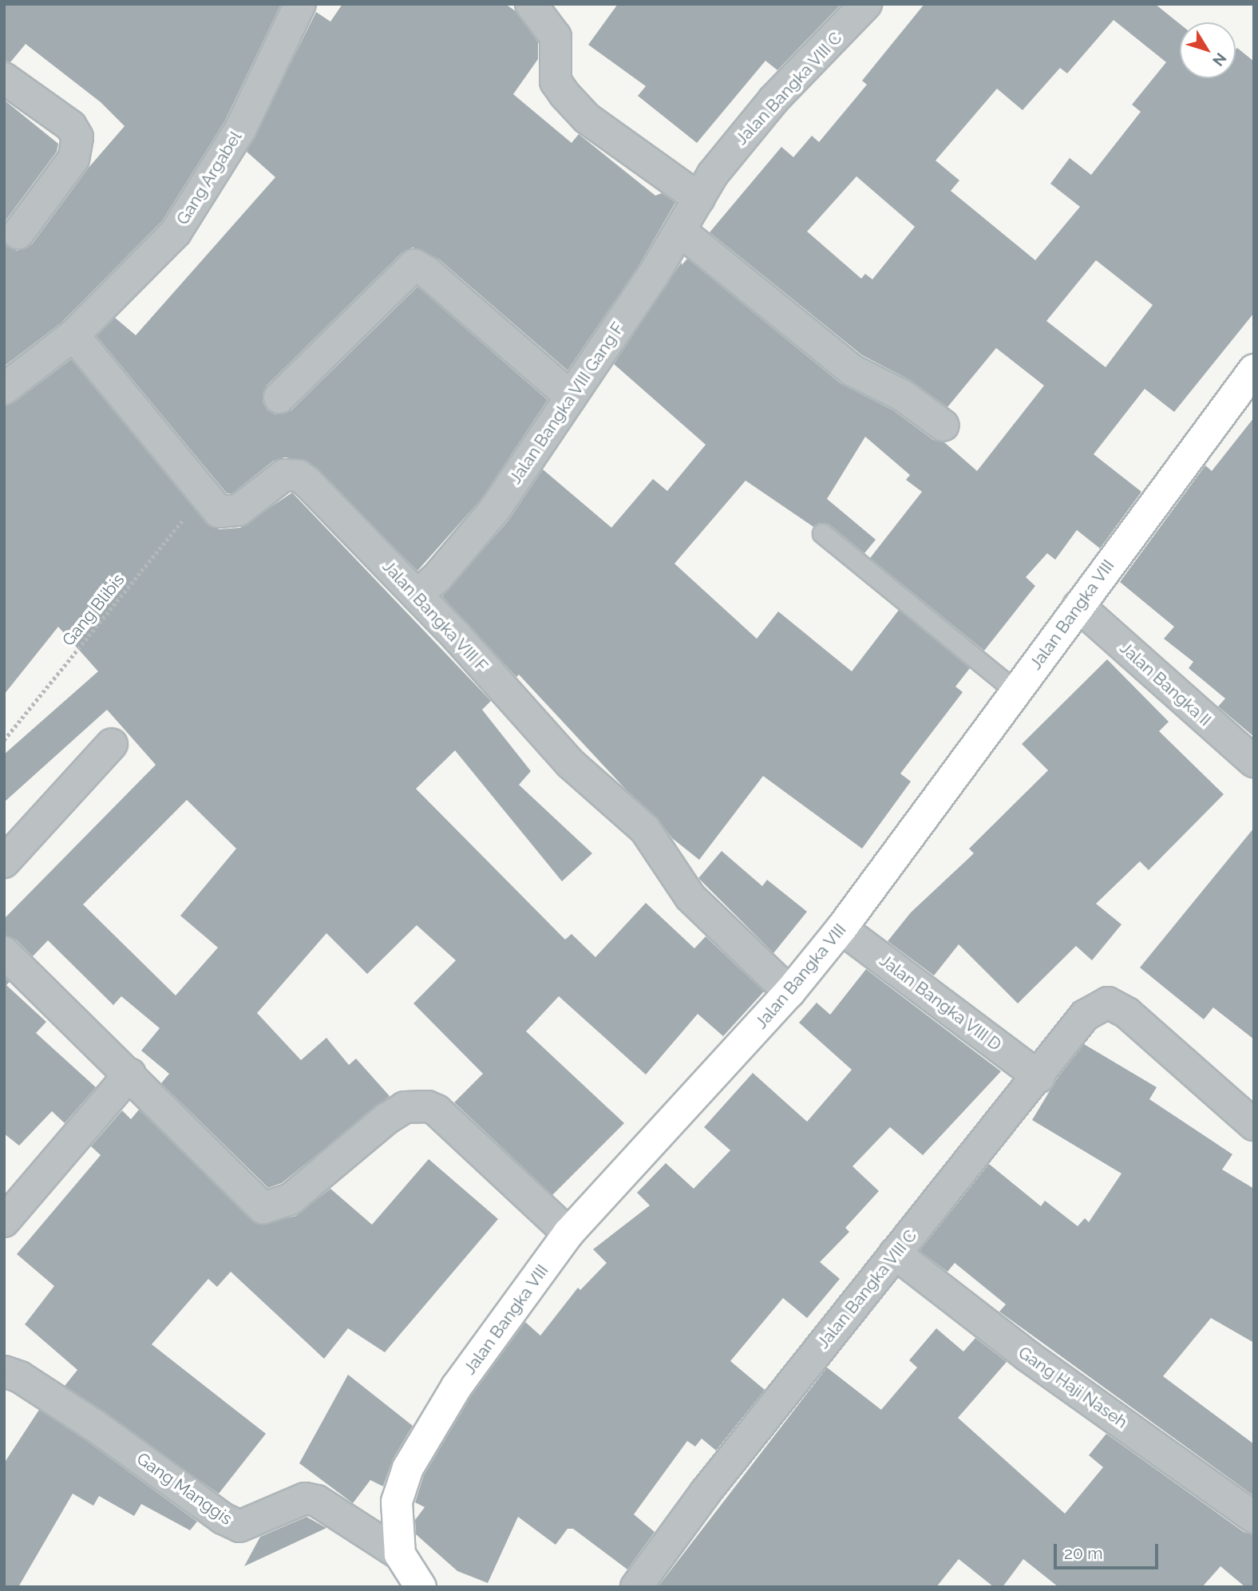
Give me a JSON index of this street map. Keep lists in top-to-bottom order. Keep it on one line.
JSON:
{"streets":{"street":["Jalan Bangka VIII C","Gang Argabel","Jalan Bangka VIII Gang F","Jalan Bangka VIII","Jalan Bangka VIII F","Jalan Bangka II","Jalan Bangka VIII D","Gang Haji Naseh","Gang Manggis"],"path":["Gang Blibis"]},"crossings":[["Jalan Bangka VIII C","Jalan Bangka VIII Gang F"],["Jalan Bangka VIII C","Jalan Bangka VIII D"],["Jalan Bangka VIII C","Gang Haji Naseh"],["Gang Argabel","Jalan Bangka VIII F"],["Jalan Bangka VIII Gang F","Jalan Bangka VIII F"],["Gang Blibis","Jalan Bangka VIII F"],["Jalan Bangka VIII","Jalan Bangka VIII F"],["Jalan Bangka VIII","Jalan Bangka II"],["Jalan Bangka VIII","Jalan Bangka VIII D"],["Jalan Bangka VIII","Gang Manggis"]],"scale_bar":"20 m","north":"bottom right"}
